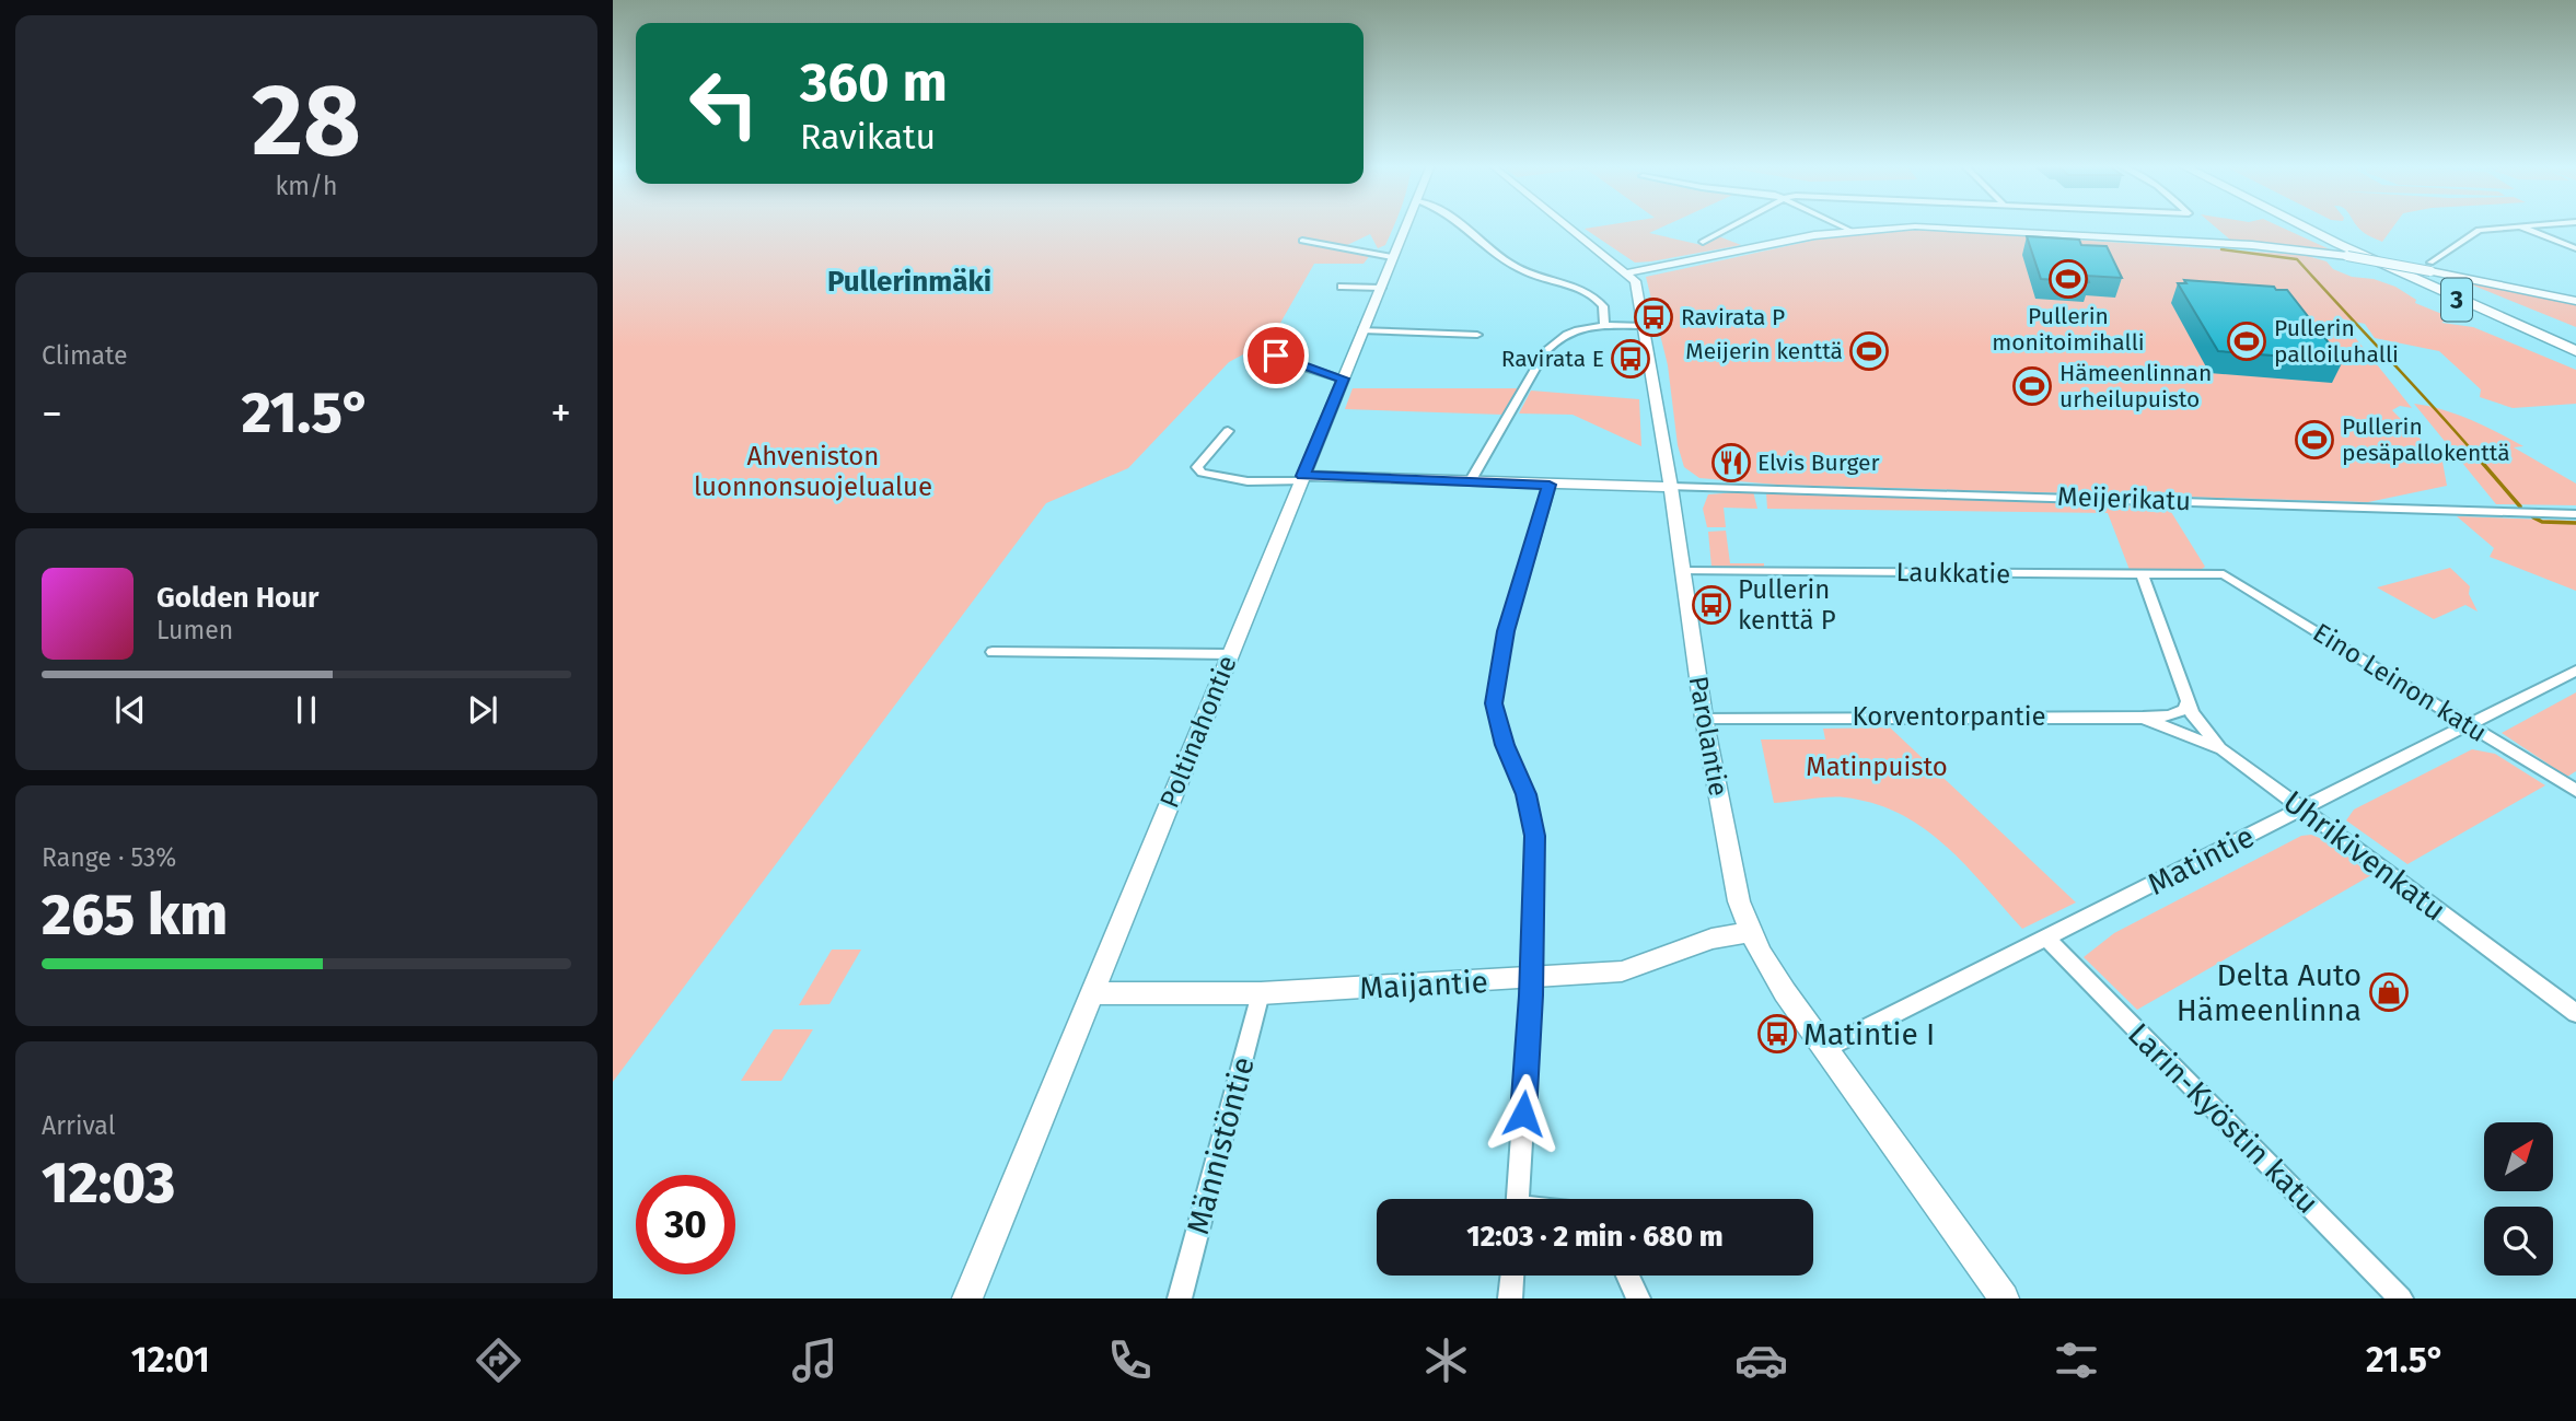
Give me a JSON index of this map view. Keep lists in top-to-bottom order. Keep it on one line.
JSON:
{"streets":{"highway":["3"],"main road":["Poltinahontie","Parolantie","Maijantie"],"street":["Meijerikatu","Laukkatie","Eino Leinon katu","Korventorpantie","Uhrikivenkatu","Matintie","Larin-Kyöstin katu","Männistöntie"]},"crossings":[["Meijerikatu","Parolantie"],["Laukkatie","Eino Leinon katu"],["Laukkatie","Parolantie"],["Eino Leinon katu","Matintie"],["Korventorpantie","Parolantie"],["Korventorpantie","Uhrikivenkatu"],["Poltinahontie","Maijantie"],["Parolantie","Matintie"],["Parolantie","Maijantie"],["Uhrikivenkatu","Matintie"],["Matintie","Larin-Kyöstin katu"],["Maijantie","Männistöntie"]],"districts":["Pullerinmäki"],"parks":["Ahveniston luonnonsuojelualue","Matinpuisto"],"places":{"sports":["Pullerin monitoimihalli","Pullerin palloiluhalli","Meijerin kenttä","Hämeenlinnan urheilupuisto","Pullerin pesäpallokenttä"],"bus stop":["Ravirata P","Ravirata E","Pullerin kenttä P","Matintie I"],"restaurant":["Elvis Burger"],"shop":["Delta Auto Hämeenlinna"]},"north":"top right","page":{"tile":[["28","km/h"],"Climate",["Range · 53%","265 km"],["Arrival","12:03"]],"turn":["360 m","Ravikatu"],"heat":["−","21.5°","+"],"song":["Golden Hour","Lumen"],"limit":"30","trip":"12:03 · 2 min · 680 m","tabs":["12:01","21.5°"]}}
